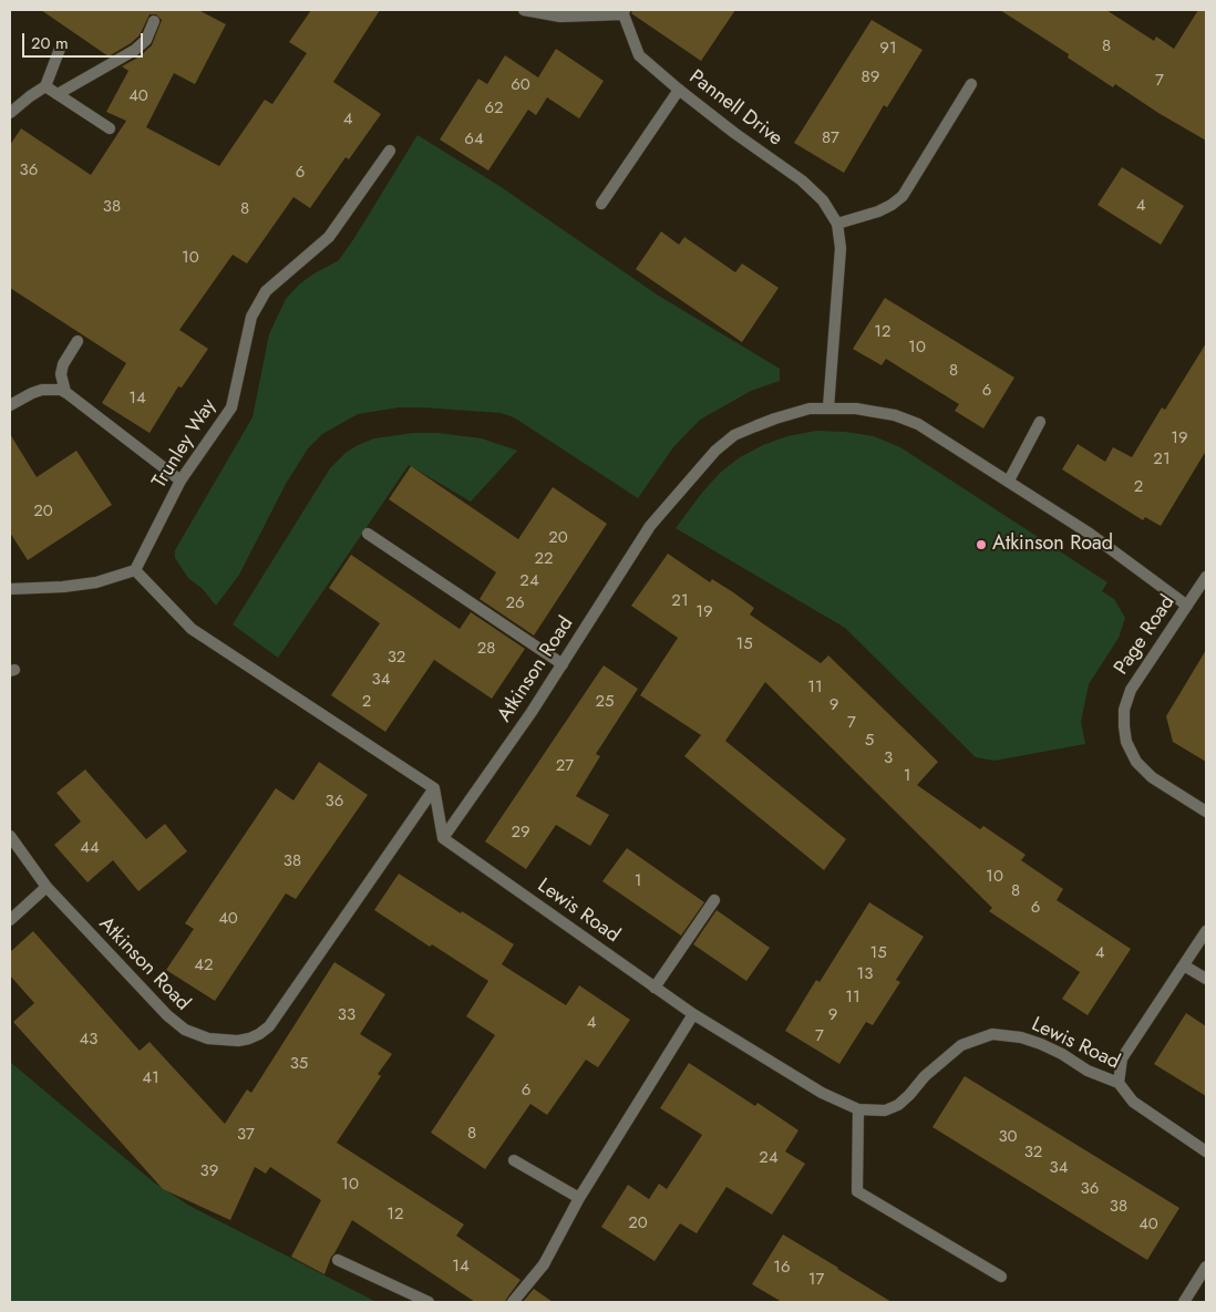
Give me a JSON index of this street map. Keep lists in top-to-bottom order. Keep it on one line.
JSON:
{"streets":{"street":["Pannell Drive","Trunley Way","Page Road","Atkinson Road","Lewis Road"]},"crossings":[["Pannell Drive","Atkinson Road"],["Page Road","Atkinson Road"],["Atkinson Road","Lewis Road"]],"places":["Atkinson Road"],"house_numbers":["8","91","89","7","60","40","62","4","87","64","36","6","4","38","8","10","12","10","8","6","14","19","21","2","20","20","22","24","21","26","19","15","28","32","34","11","2","25","9","7","5","3","27","1","36","29","44","38","10","1","8","6","40","15","4","42","13","11","33","9","4","7","43","35","41","6","8","37","30","32","24","34","39","10","36","38","12","20","40","14","16","17"],"scale_bar":"20 m"}
